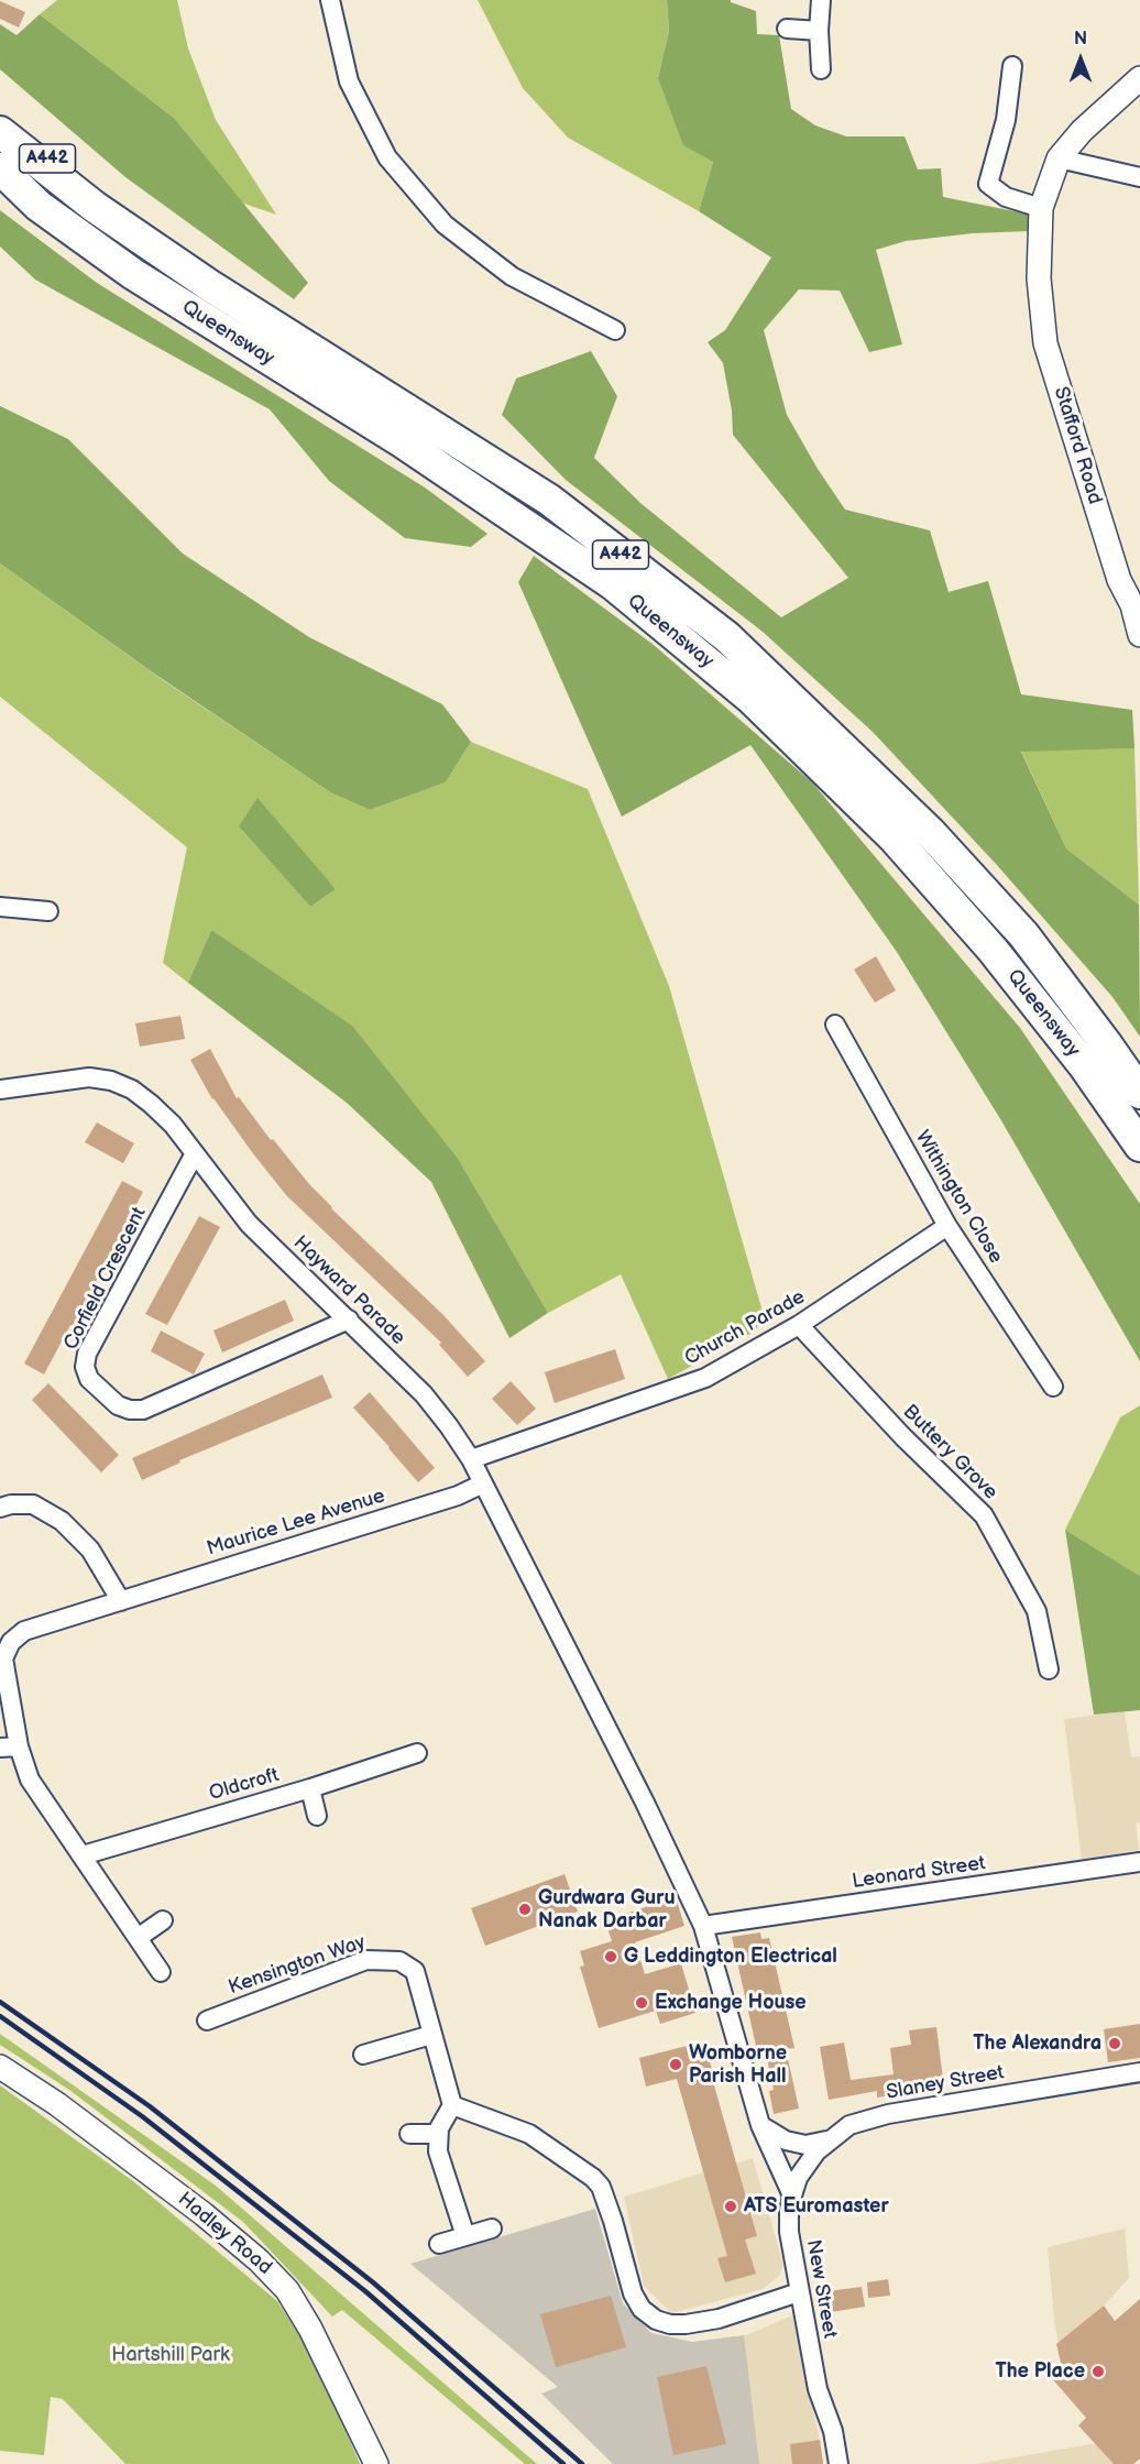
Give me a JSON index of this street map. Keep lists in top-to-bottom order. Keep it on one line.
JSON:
{"streets":{"highway":["A442","Queensway"],"street":["Stafford Road","Withington Close","Corfield Crescent","Hayward Parade","Church Parade","Buttery Grove","Maurice Lee Avenue","Oldcroft","Leonard Street","Kensington Way","Slaney Street","Hadley Road","New Street"]},"crossings":[["A442","Queensway"],["Withington Close","Church Parade"],["Corfield Crescent","Hayward Parade"],["Hayward Parade","Church Parade"],["Hayward Parade","Maurice Lee Avenue"],["Church Parade","Buttery Grove"],["Leonard Street","New Street"],["Slaney Street","New Street"]],"parks":["Hartshill Park"],"places":["Gurdwara Guru Nanak Darbar","G Leddington Electrical","Exchange House","The Alexandra","Womborne Parish Hall","ATS Euromaster","The Place"],"north":"top"}
